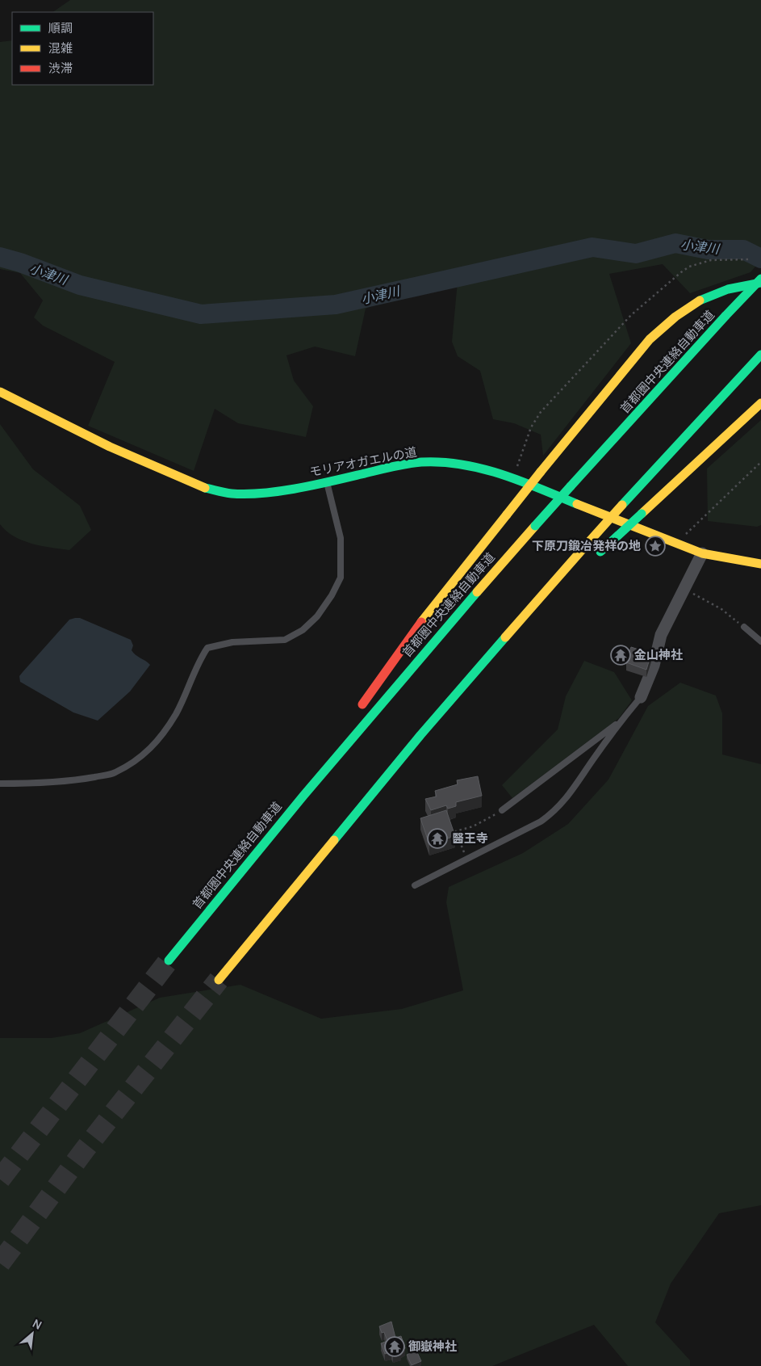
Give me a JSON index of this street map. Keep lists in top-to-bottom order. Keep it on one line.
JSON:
{"streets":{"main road":["首都圏中央連絡自動車道","モリアオガエルの道"]},"water":["小津川"],"places":{"place":["下原刀鍛冶発祥の地"],"temple":["金山神社","醫王寺","御嶽神社"]},"legend":["順調","混雑","渋滞"],"north":"top right"}
